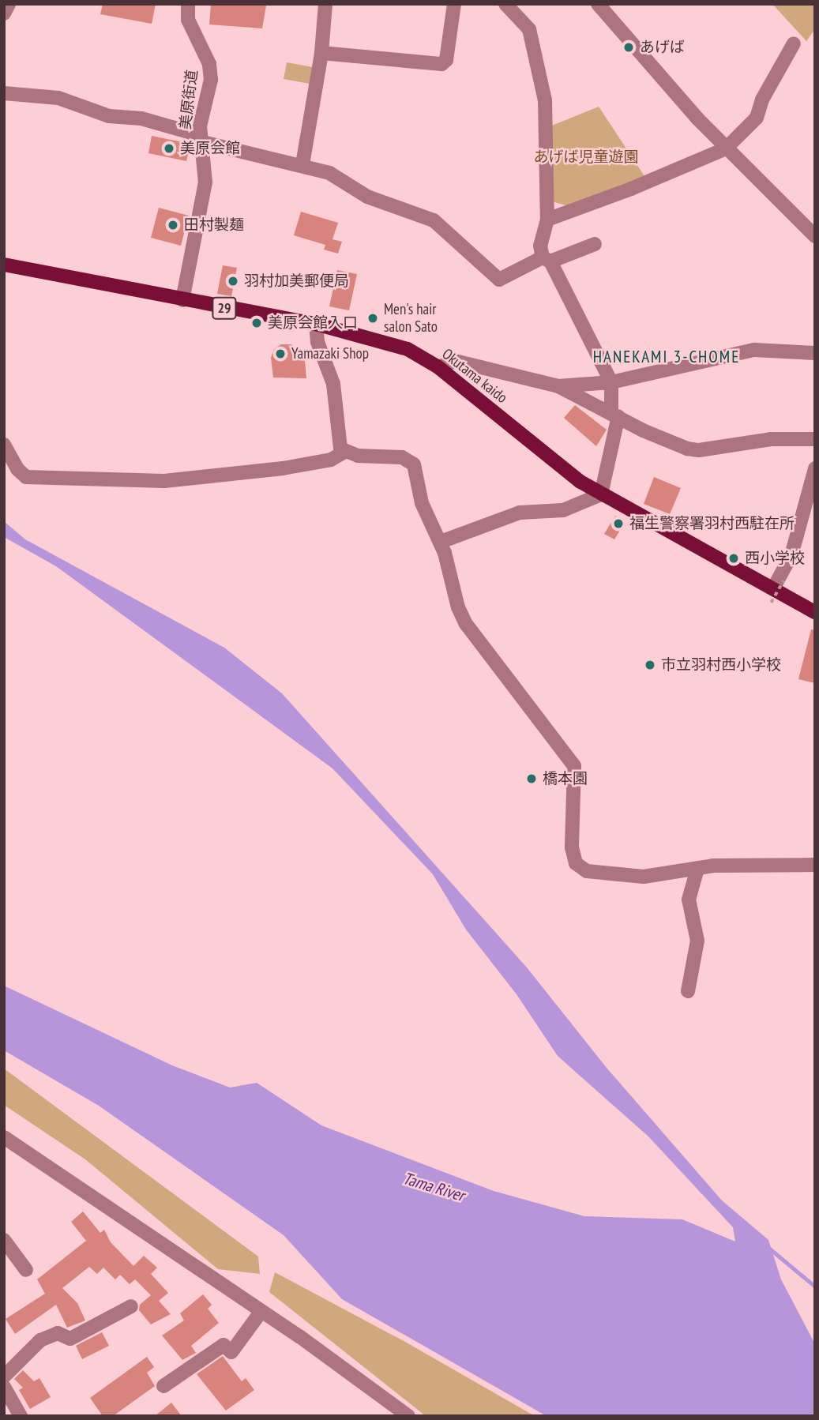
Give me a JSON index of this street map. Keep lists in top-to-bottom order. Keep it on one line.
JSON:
{"streets":{"main road":["29","Okutama kaido"],"street":["美原街道"]},"crossings":[["美原街道","Okutama kaido"]],"districts":["HANEKAMI 3-CHOME"],"water":["Tama River"],"parks":["あげば児童遊園"],"places":["あげば","美原会館","田村製麺","羽村加美郵便局","Men's hair salon Sato","美原会館入口","Yamazaki Shop","福生警察署羽村西駐在所","西小学校","市立羽村西小学校","橋本園"]}
